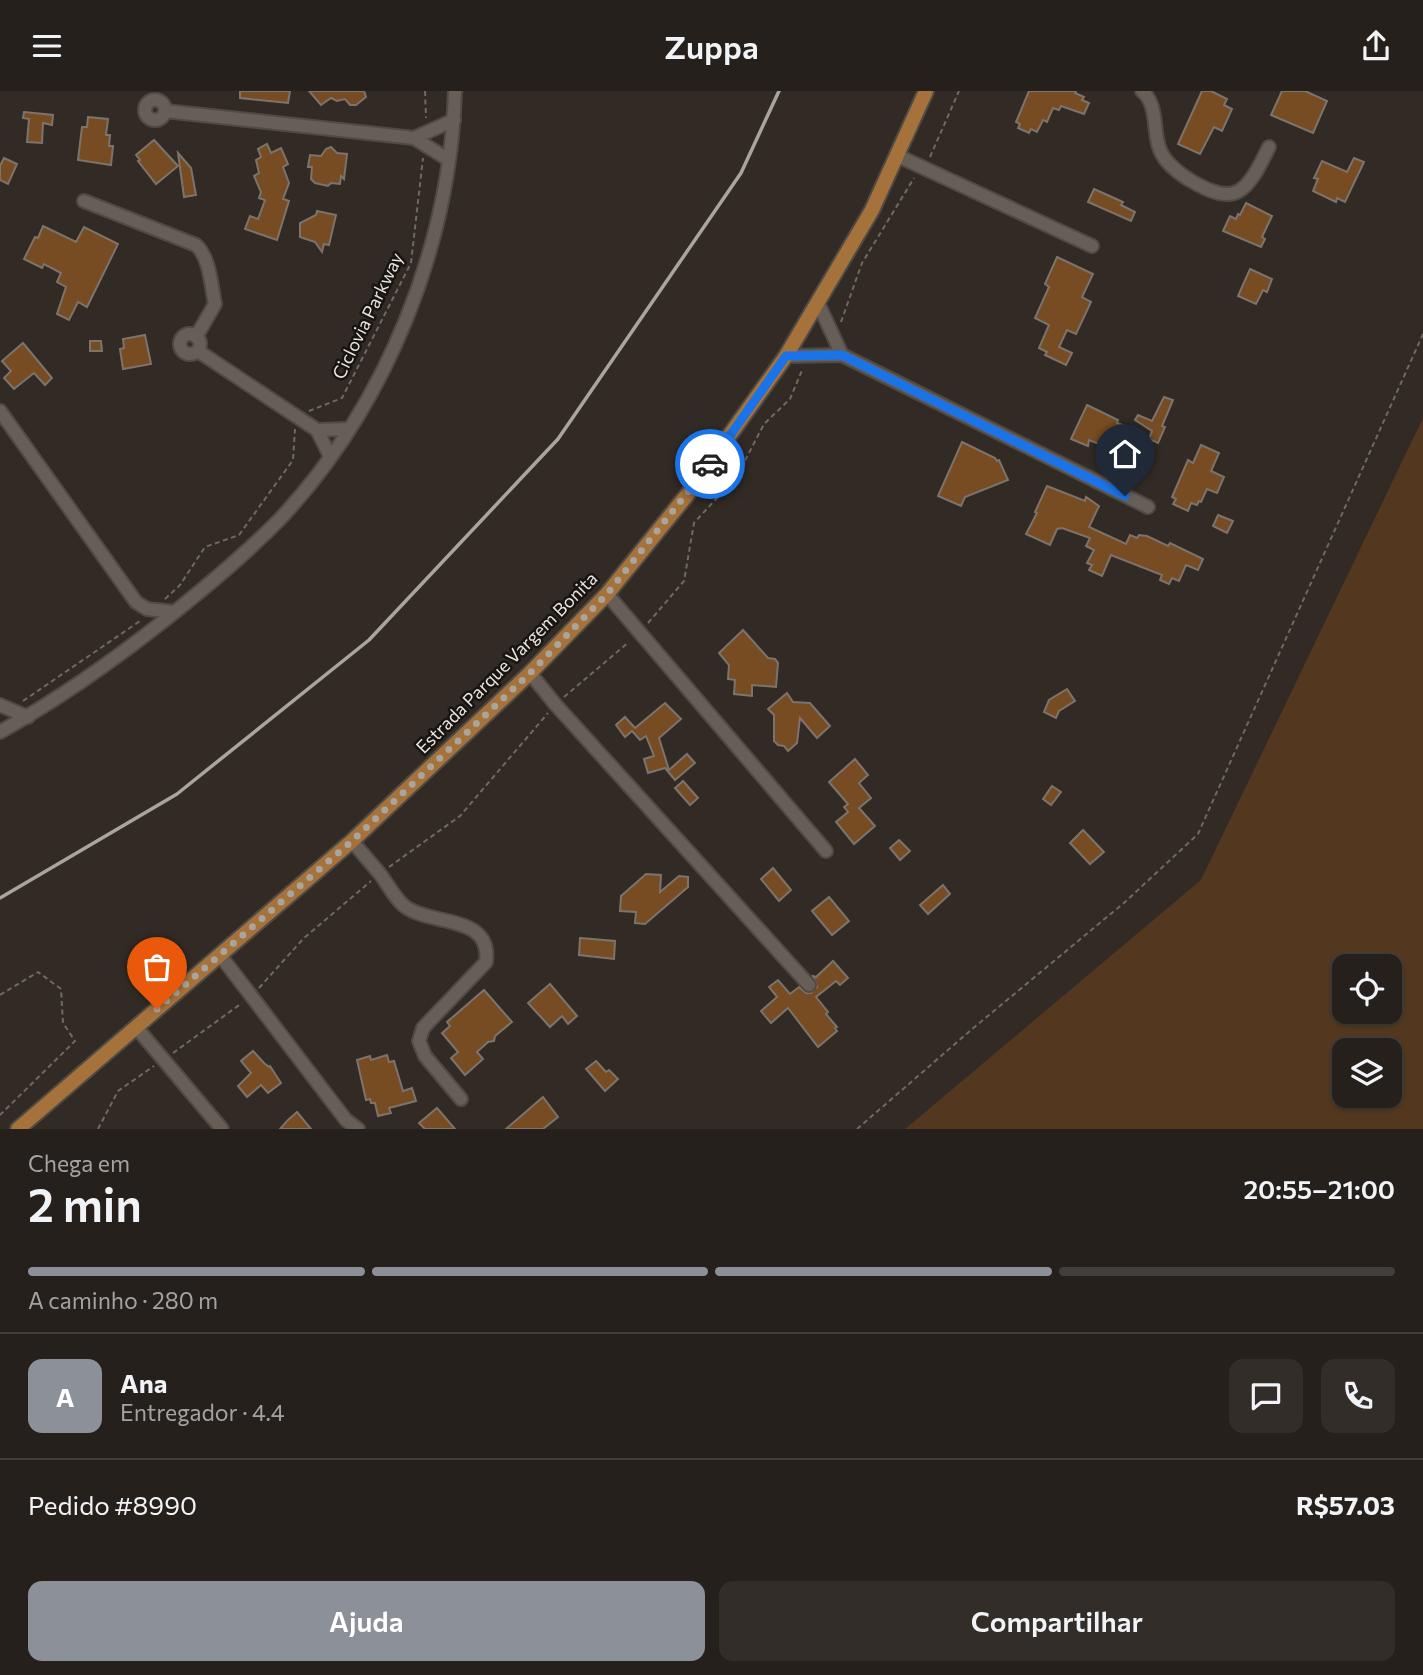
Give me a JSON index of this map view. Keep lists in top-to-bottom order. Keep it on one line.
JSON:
{"streets":{"main road":["Estrada Parque Vargem Bonita"],"path":["Ciclovia Parkway"]},"page":{"header":"Zuppa","heading":["2 min","Chega em","20:55–21:00"],"panel":["Ana","Entregador · 4.4","Pedido #8990","R$57.03"],"bar":"A caminho · 280 m","round":"A","buttons":["Ajuda","Compartilhar"]}}
